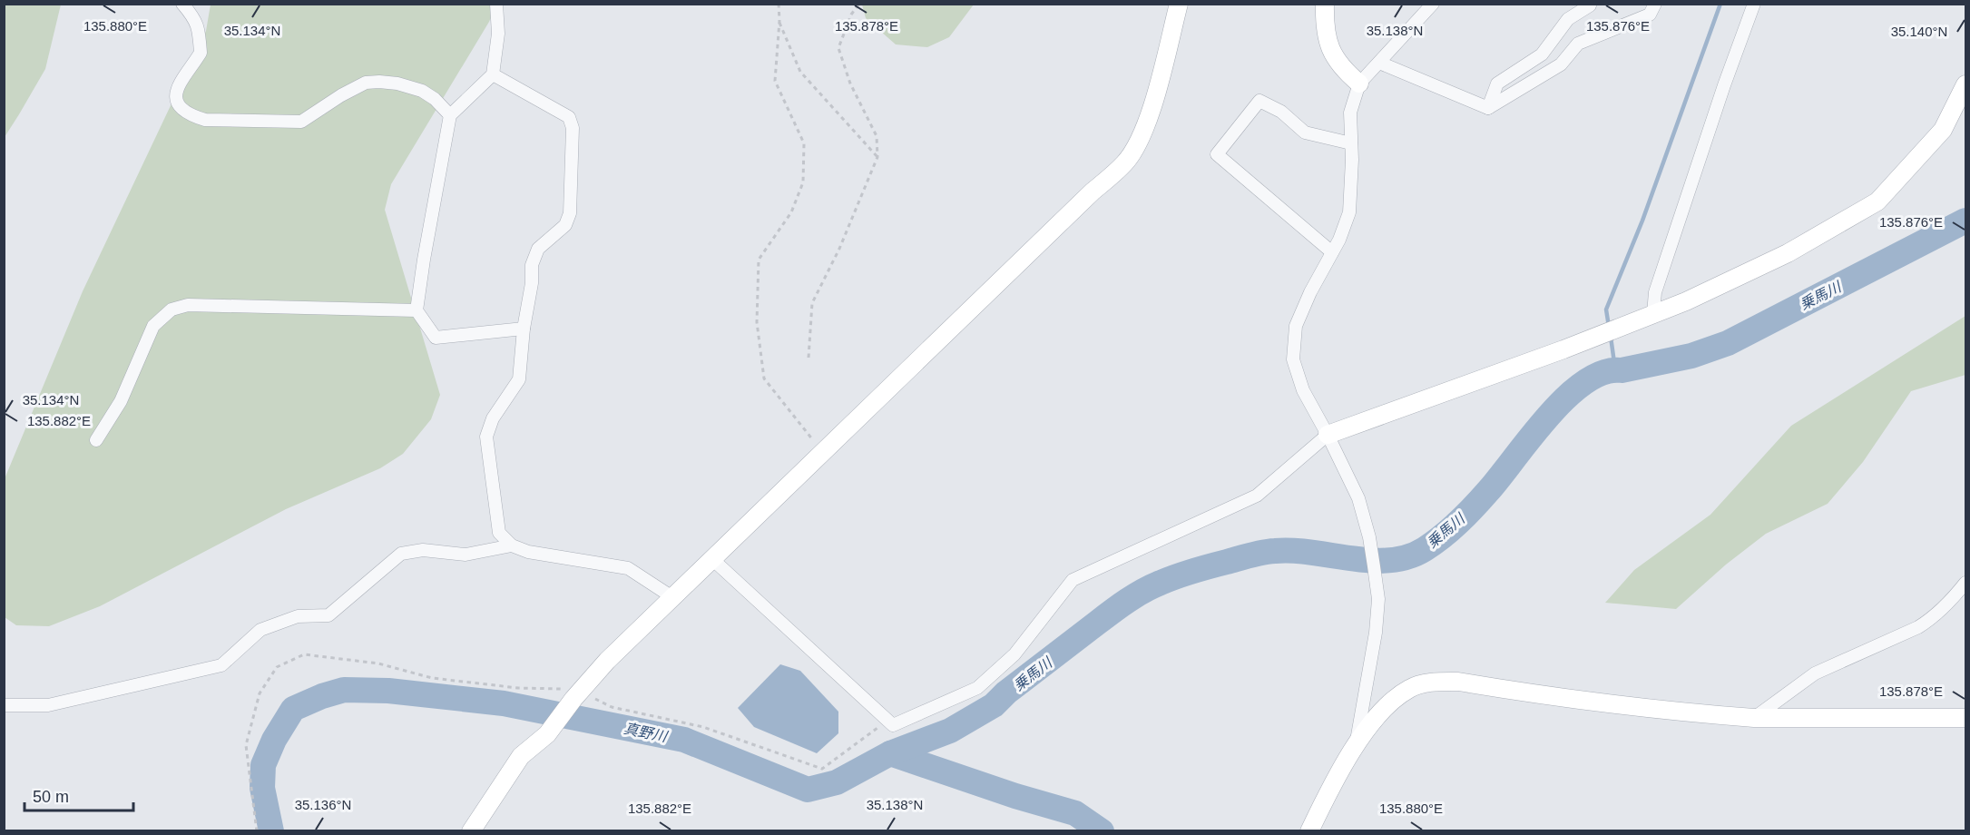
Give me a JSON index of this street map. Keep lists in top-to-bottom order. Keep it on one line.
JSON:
{"water":["乗馬川","真野川"],"scale_bar":"50 m","coordinates":["135.876°E","135.880°E","135.878°E","35.134°N","35.138°N","35.140°N","135.882°E","35.136°N"]}
